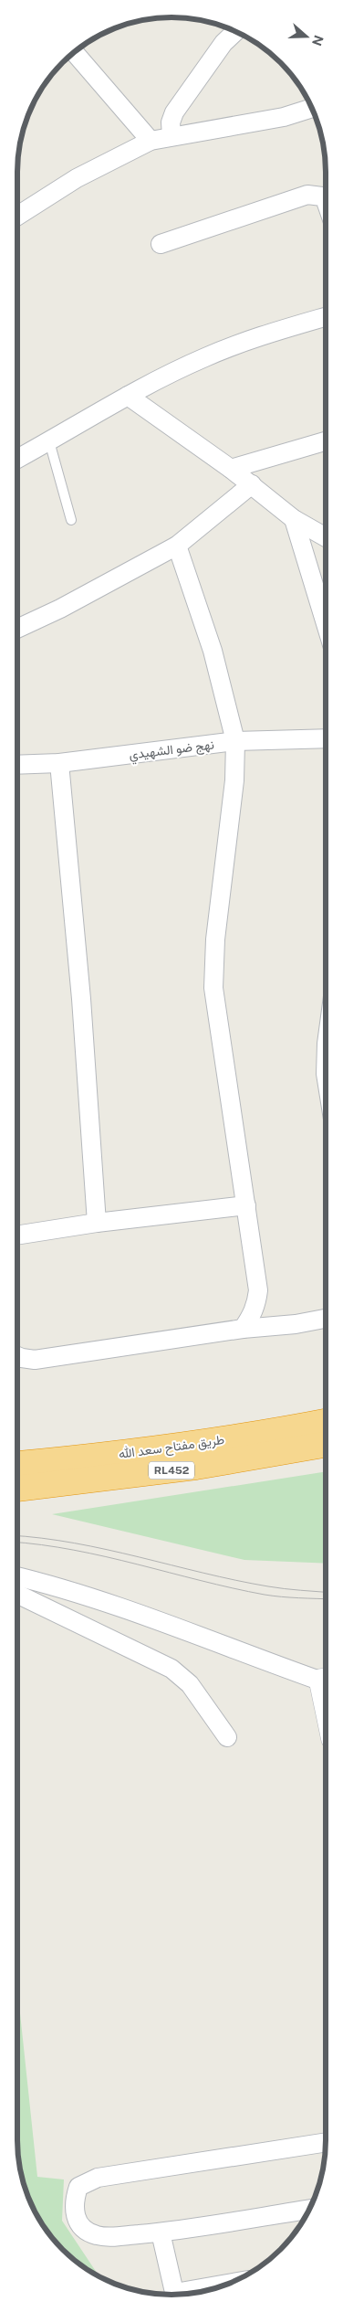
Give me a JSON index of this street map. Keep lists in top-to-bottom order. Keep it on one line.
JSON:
{"streets":{"highway":["طريق مفتاح سعد الله","RL452"],"street":["نهج ضو الشهيدي"]},"north":"right"}
